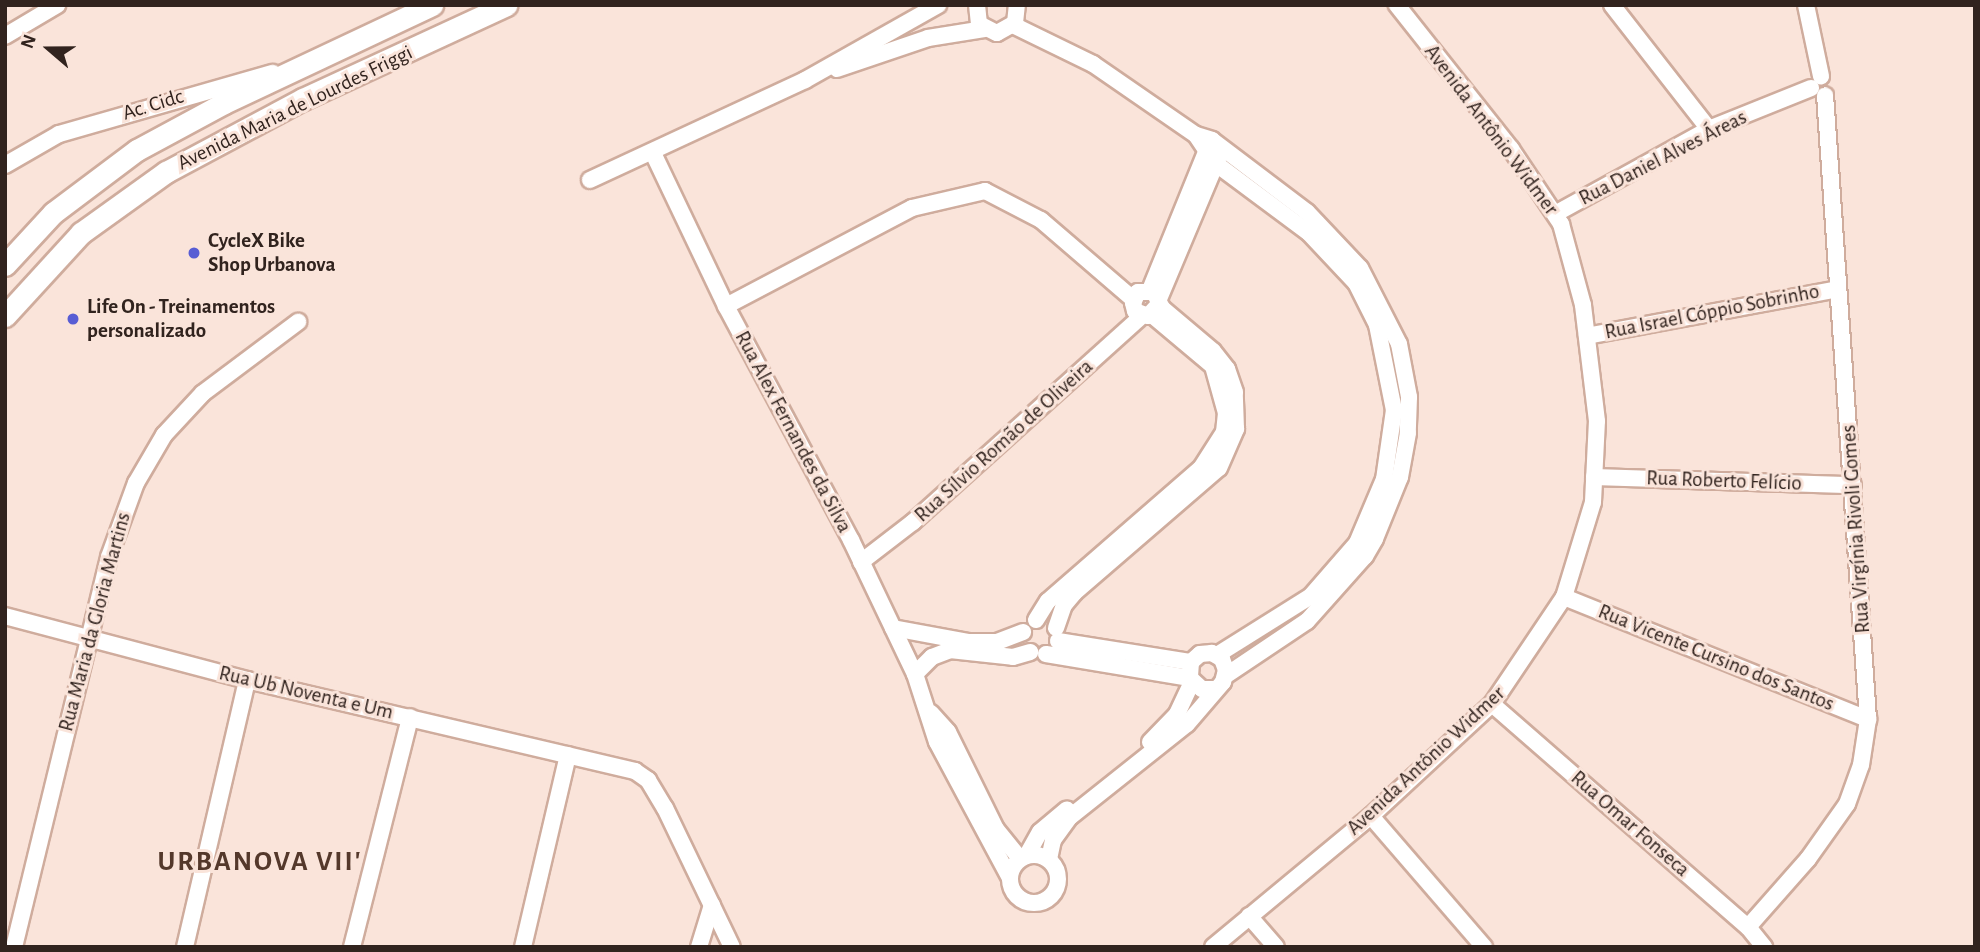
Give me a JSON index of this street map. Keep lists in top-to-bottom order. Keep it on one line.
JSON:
{"streets":{"street":["Ac. Cidc","Avenida Maria de Lourdes Friggi","Avenida Antônio Widmer","Rua Daniel Alves Áreas","Rua Israel Cóppio Sobrinho","Rua Alex Fernandes da Silva","Rua Sílvio Romão de Oliveira","Rua Roberto Felício","Rua Virgínia Rivoli Gomes","Rua Maria da Gloria Martins","Rua Vicente Cursino dos Santos","Rua Ub Noventa e Um","Rua Omar Fonseca"]},"crossings":[["Ac. Cidc","Avenida Maria de Lourdes Friggi"],["Avenida Antônio Widmer","Rua Daniel Alves Áreas"],["Avenida Antônio Widmer","Rua Israel Cóppio Sobrinho"],["Avenida Antônio Widmer","Rua Roberto Felício"],["Avenida Antônio Widmer","Rua Vicente Cursino dos Santos"],["Avenida Antônio Widmer","Rua Omar Fonseca"],["Rua Daniel Alves Áreas","Rua Virgínia Rivoli Gomes"],["Rua Israel Cóppio Sobrinho","Rua Virgínia Rivoli Gomes"],["Rua Alex Fernandes da Silva","Rua Sílvio Romão de Oliveira"],["Rua Roberto Felício","Rua Virgínia Rivoli Gomes"],["Rua Virgínia Rivoli Gomes","Rua Vicente Cursino dos Santos"],["Rua Virgínia Rivoli Gomes","Rua Omar Fonseca"],["Rua Maria da Gloria Martins","Rua Ub Noventa e Um"]],"districts":["URBANOVA VII'"],"places":["CycleX Bike Shop Urbanova","Life On - Treinamentos personalizado"],"north":"left"}
